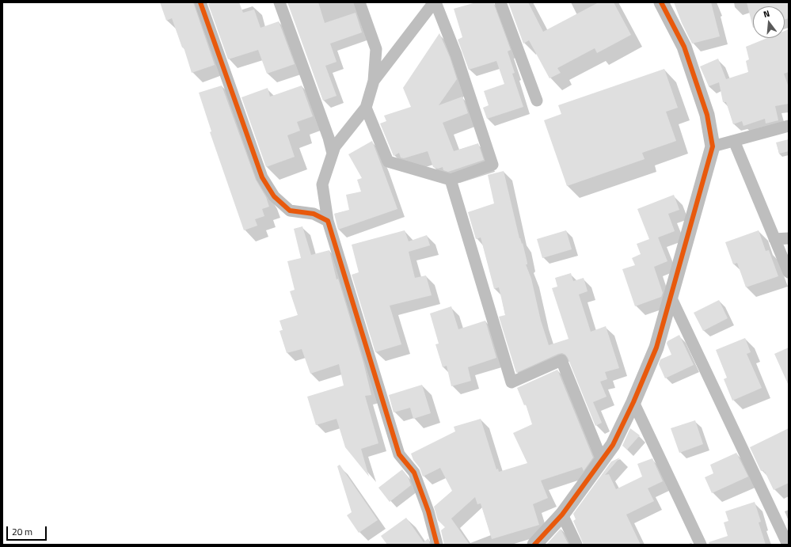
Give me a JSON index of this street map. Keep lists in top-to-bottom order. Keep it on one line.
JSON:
{"scale_bar":"20 m","north":"top"}
